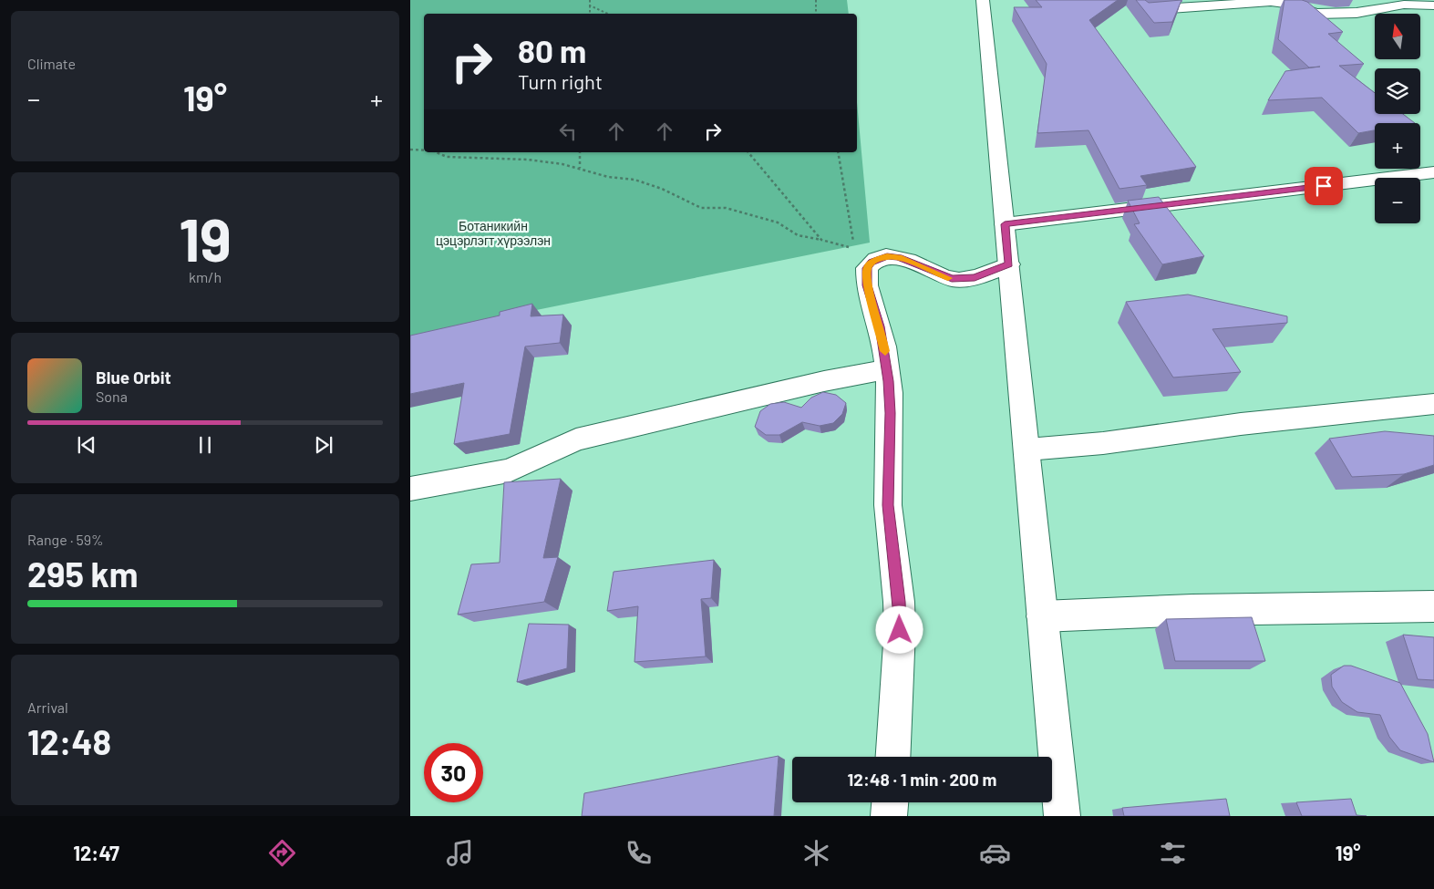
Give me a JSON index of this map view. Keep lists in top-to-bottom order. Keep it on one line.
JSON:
{"parks":["Ботаникийн цэцэрлэгт хүрээлэн"],"north":"top","page":{"tile":["Climate",["19","km/h"],["Range · 59%","295 km"],["Arrival","12:48"]],"map_buttons":["+","−"],"turn":["80 m","Turn right"],"heat":["−","19°","+"],"song":["Blue Orbit","Sona"],"limit":"30","trip":"12:48 · 1 min · 200 m","tabs":["12:47","19°"]}}
